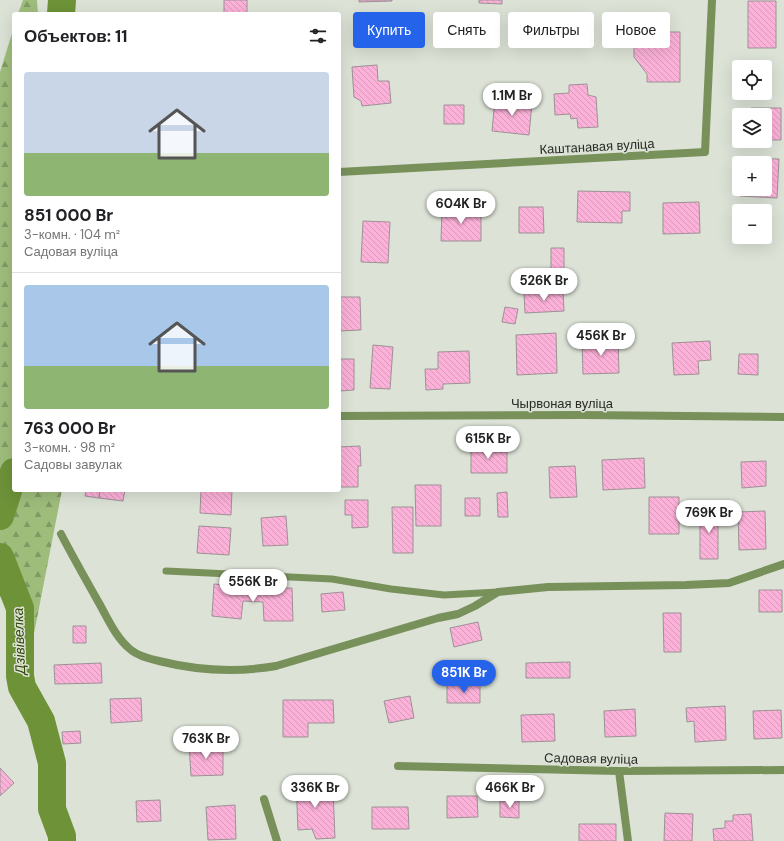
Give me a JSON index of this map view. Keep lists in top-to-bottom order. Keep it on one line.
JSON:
{"streets":{"street":["Каштанавая вуліца","Чырвоная вуліца","Садовая вуліца"]},"water":["Дзівівелка"],"page":{"chip":["Купить","Снять","Фильтры","Новое"],"heading":"Объектов: 11","map_buttons":["+","−"],"list":[{"name":"851 000 Br","note":"3-комн. · 104 m² · Садовая вуліца"},{"name":"763 000 Br","note":"3-комн. · 98 m² · Садовы завулак"}],"price":["1.1M Br","604K Br","526K Br","456K Br","615K Br","769K Br","556K Br","851K Br","763K Br","336K Br","466K Br"]}}
